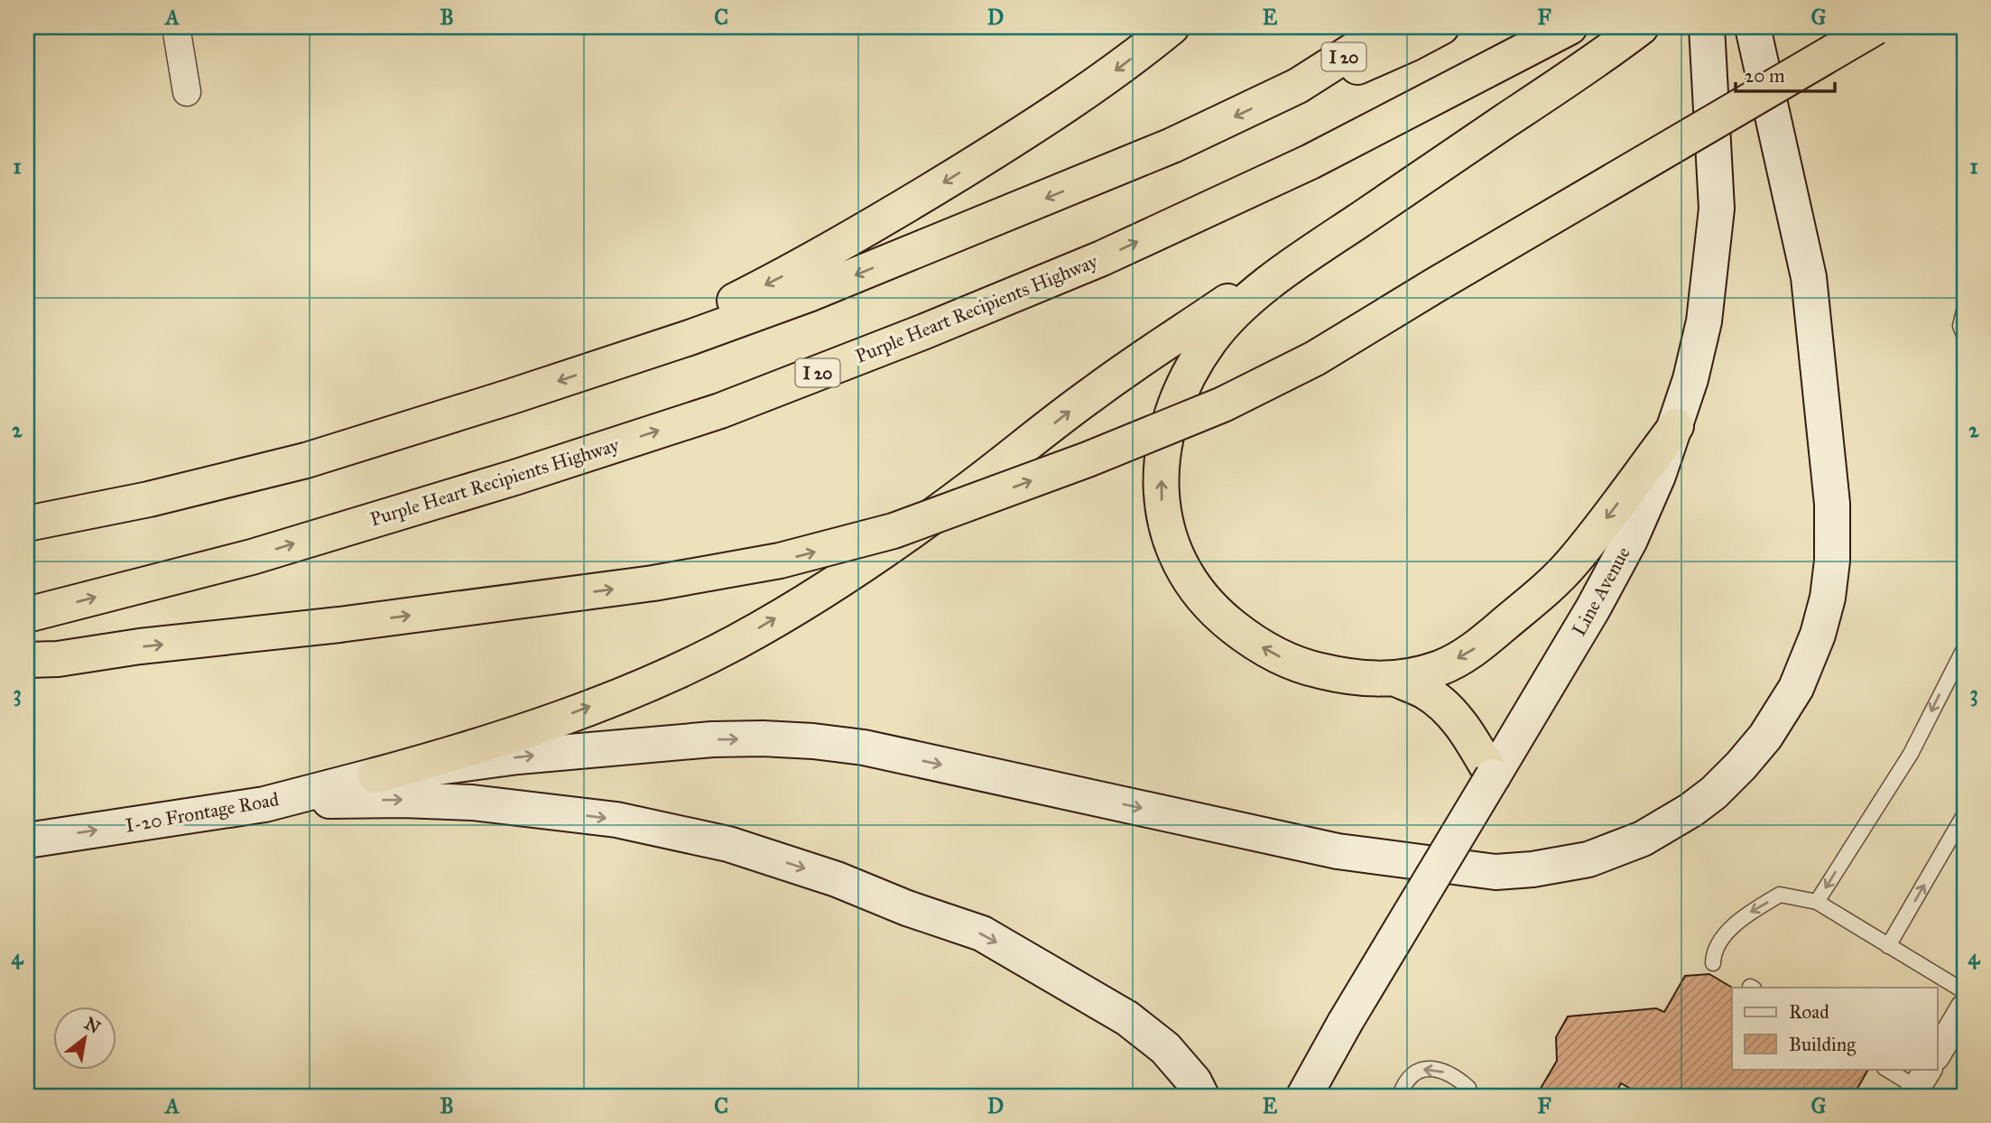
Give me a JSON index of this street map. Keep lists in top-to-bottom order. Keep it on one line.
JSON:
{"streets":{"highway":["I 20","Purple Heart Recipients Highway"],"main road":["Line Avenue","I-20 Frontage Road"]},"legend":["Road","Building"],"scale_bar":"20 m","north":"top right","grid":{"columns":["A","B","C","D","E","F","G"],"rows":["1","2","3","4"]}}
